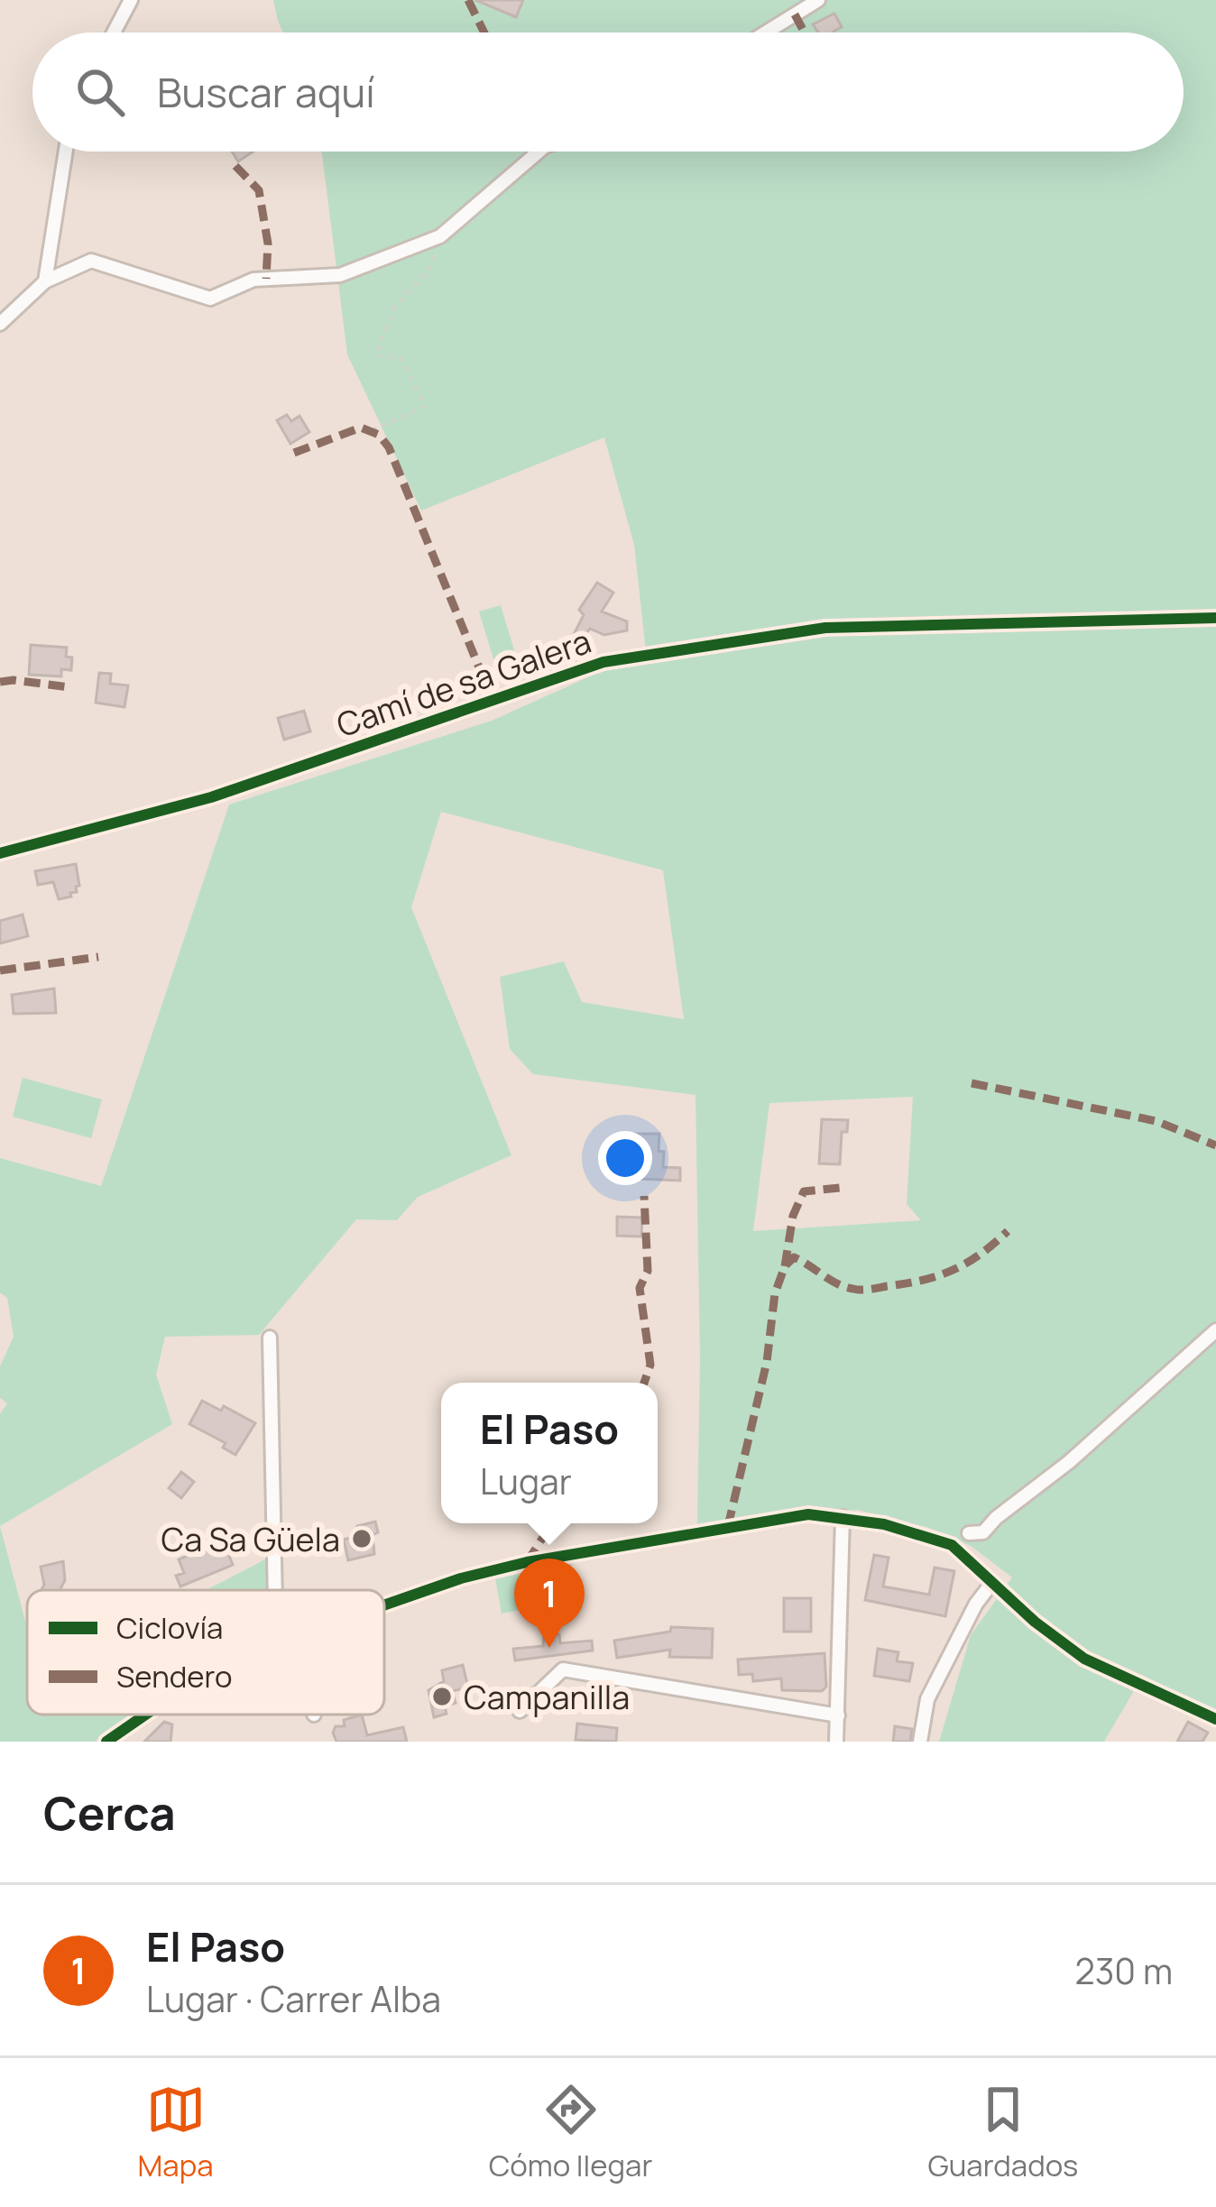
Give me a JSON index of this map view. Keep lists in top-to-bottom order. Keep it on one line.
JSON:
{"streets":{"street":["Camí de sa Galera"]},"places":["Ca Sa Güela","Campanilla"],"legend":["Ciclovía","Sendero"],"page":{"search":"Buscar aquí","popup":["El Paso","Lugar"],"pins":"1","heading":"Cerca","list":[{"mark":"1","name":"El Paso","note":"Lugar · Carrer Alba","value":"230 m"}],"nav":["Mapa","Cómo llegar","Guardados"]}}
